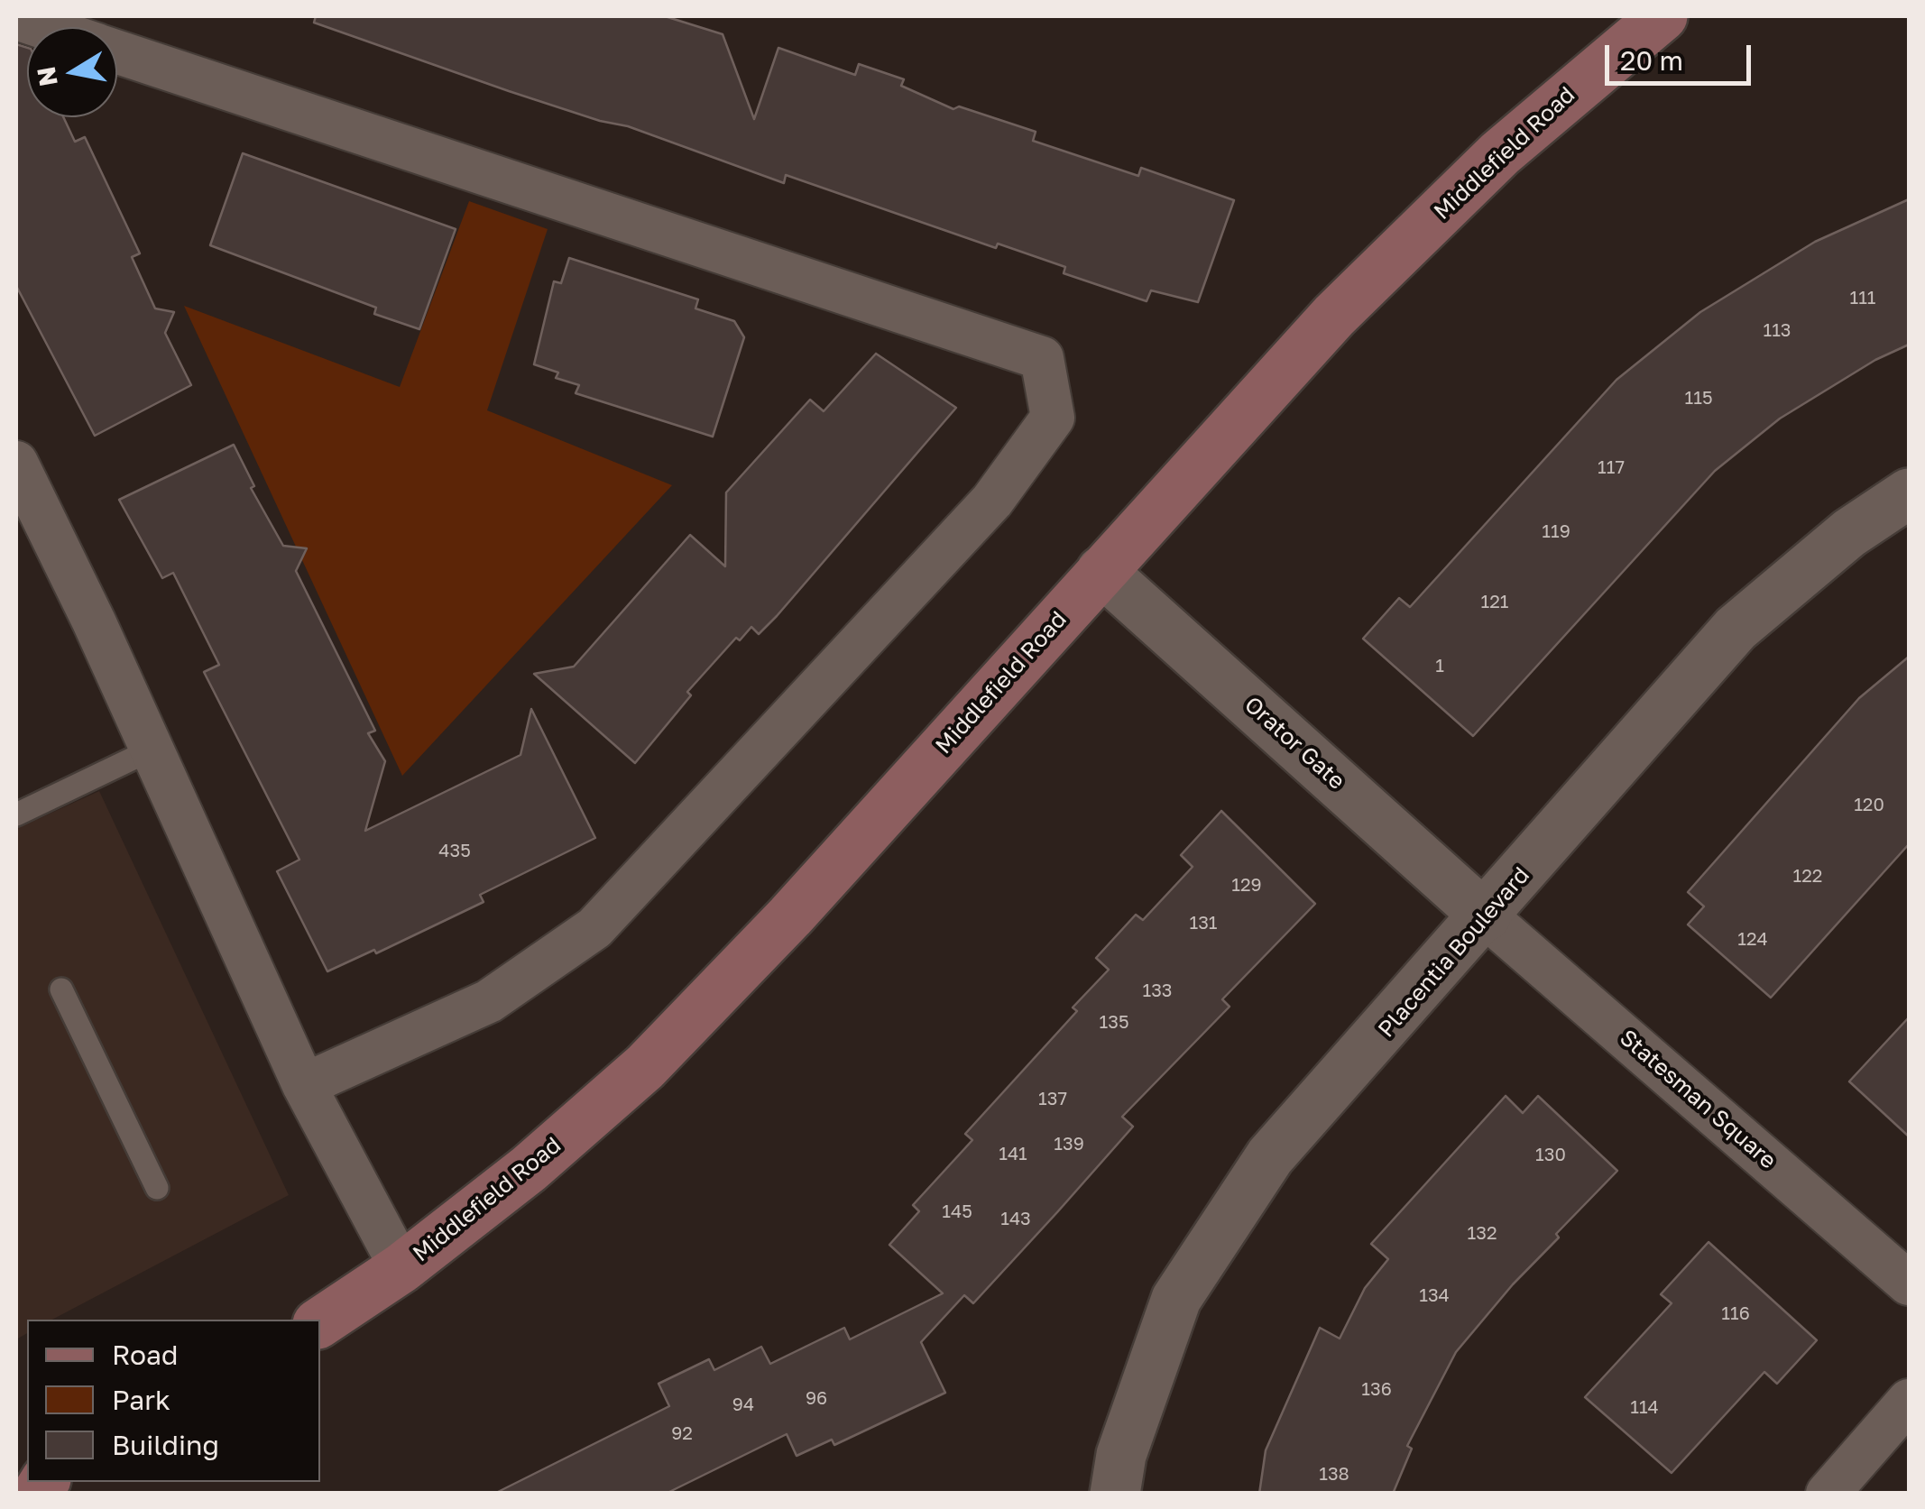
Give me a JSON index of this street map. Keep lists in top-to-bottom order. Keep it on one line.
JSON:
{"streets":{"main road":["Middlefield Road"],"street":["Orator Gate","Placentia Boulevard","Statesman Square"]},"crossings":[["Middlefield Road","Orator Gate"],["Orator Gate","Placentia Boulevard"],["Orator Gate","Statesman Square"],["Placentia Boulevard","Statesman Square"]],"house_numbers":["111","113","115","117","119","121","1","120","435","122","129","131","124","133","135","137","139","141","130","145","143","132","134","116","136","96","94","114","92","138"],"legend":["Road","Park","Building"],"scale_bar":"20 m","north":"left"}
